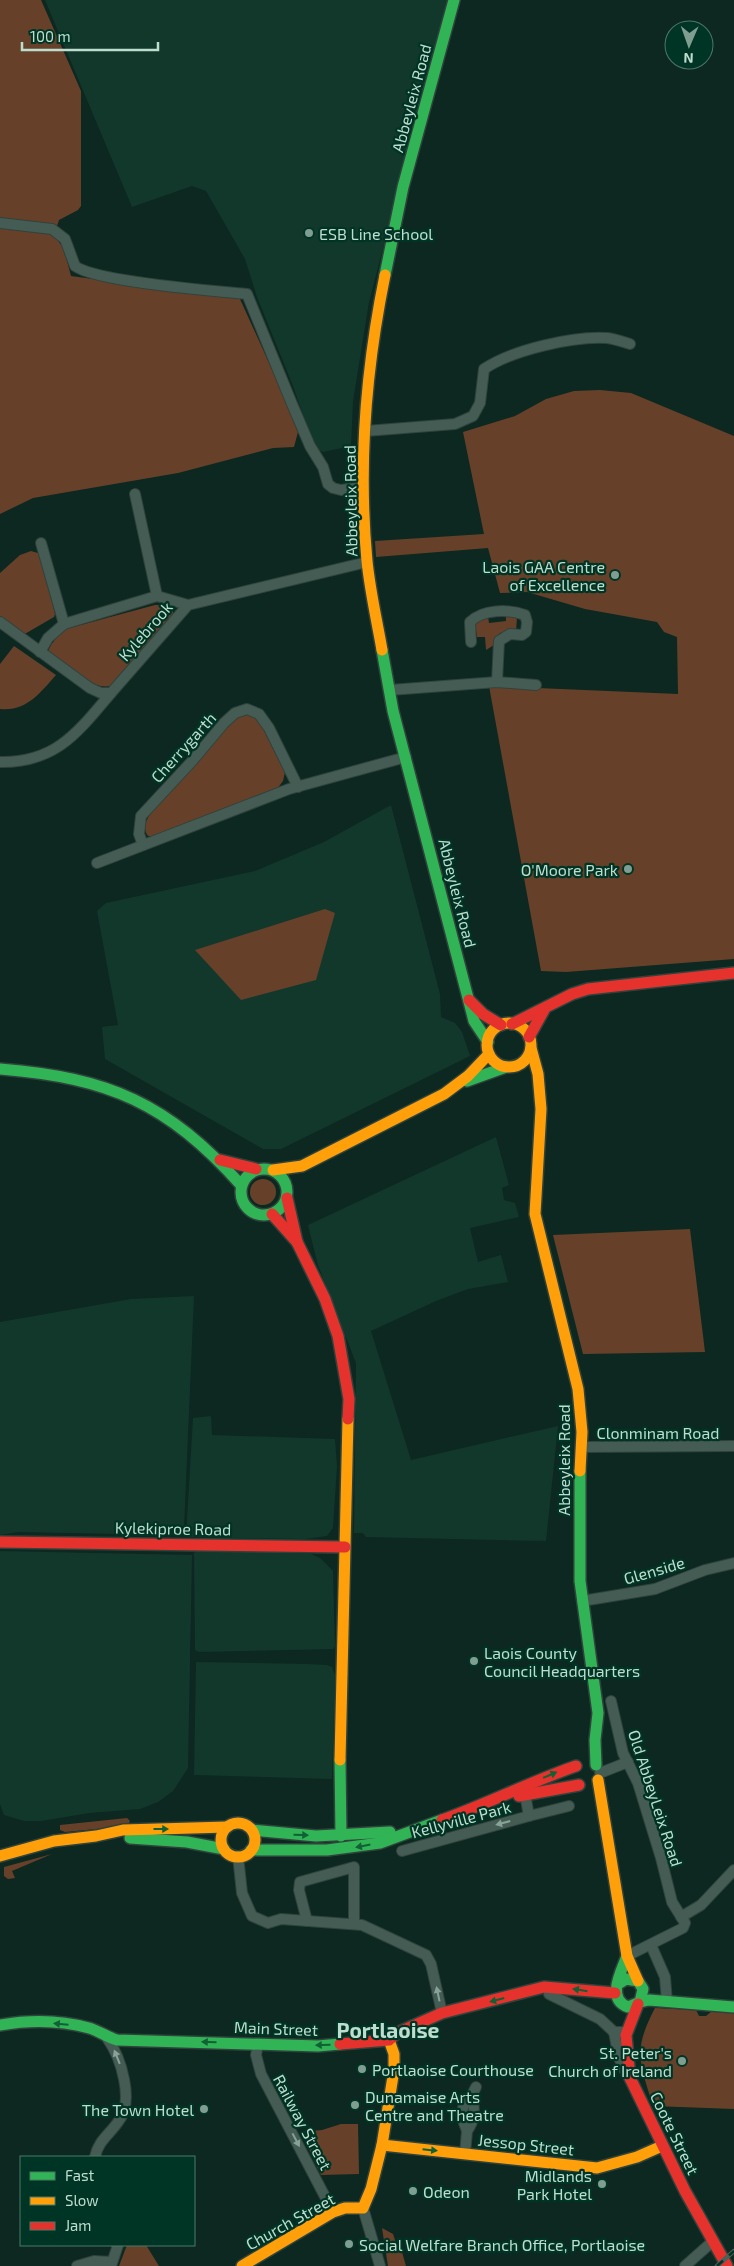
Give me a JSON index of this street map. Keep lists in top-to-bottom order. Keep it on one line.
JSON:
{"streets":{"main road":["Abbeyleix Road","Kylekiproe Road","Main Street","Coote Street","Jessop Street","Church Street"],"street":["Kylebrook","Cherrygarth","Clonminam Road","Glenside","Old AbbeyLeix Road","Kellyville Park","Railway Street"]},"crossings":[["Abbeyleix Road","Kylebrook"],["Abbeyleix Road","Clonminam Road"],["Abbeyleix Road","Glenside"],["Main Street","Railway Street"],["Main Street","Coote Street"],["Railway Street","Church Street"],["Coote Street","Jessop Street"]],"one_way":["Kellyville Park","Main Street","Railway Street"],"districts":["Portlaoise"],"places":["ESB Line School","Laois GAA Centre of Excellence","O'Moore Park","Laois County Council Headquarters","St. Peter's Church of Ireland","Portlaoise Courthouse","Dunamaise Arts Centre and Theatre","The Town Hotel","Midlands Park Hotel","Odeon","Social Welfare Branch Office, Portlaoise"],"legend":["Fast","Slow","Jam"],"scale_bar":"100 m","north":"bottom"}
